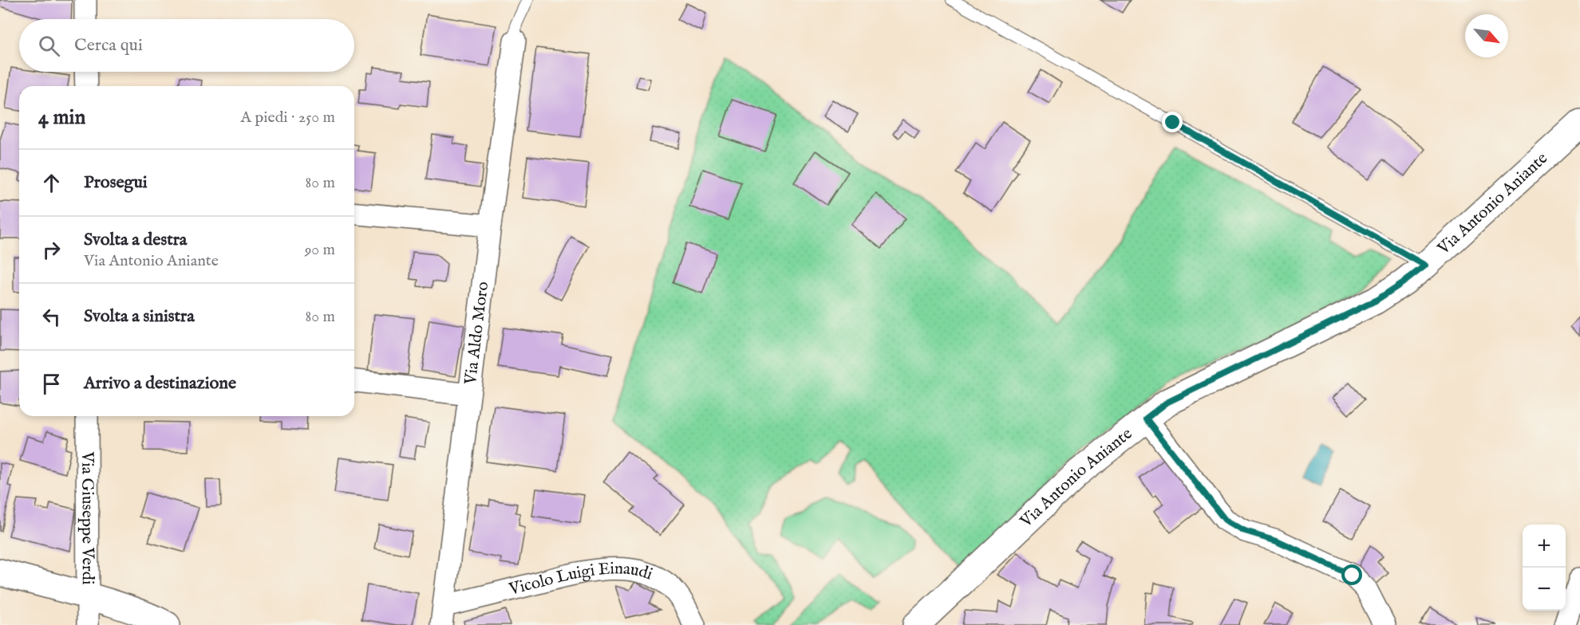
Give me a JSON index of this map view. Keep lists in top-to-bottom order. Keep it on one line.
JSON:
{"streets":{"street":["Via Antonio Aniante","Via Aldo Moro","Via Giuseppe Verdi","Vicolo Luigi Einaudi"]},"crossings":[["Via Aldo Moro","Vicolo Luigi Einaudi"]],"north":"bottom right","page":{"search":"Cerca qui","heading":["4 min","A piedi · 250 m"],"list":[["Prosegui","80 m"],["Svolta a destra","Via Antonio Aniante","90 m"],["Svolta a sinistra","80 m"],"Arrivo a destinazione"],"map_buttons":["+","−"]}}
